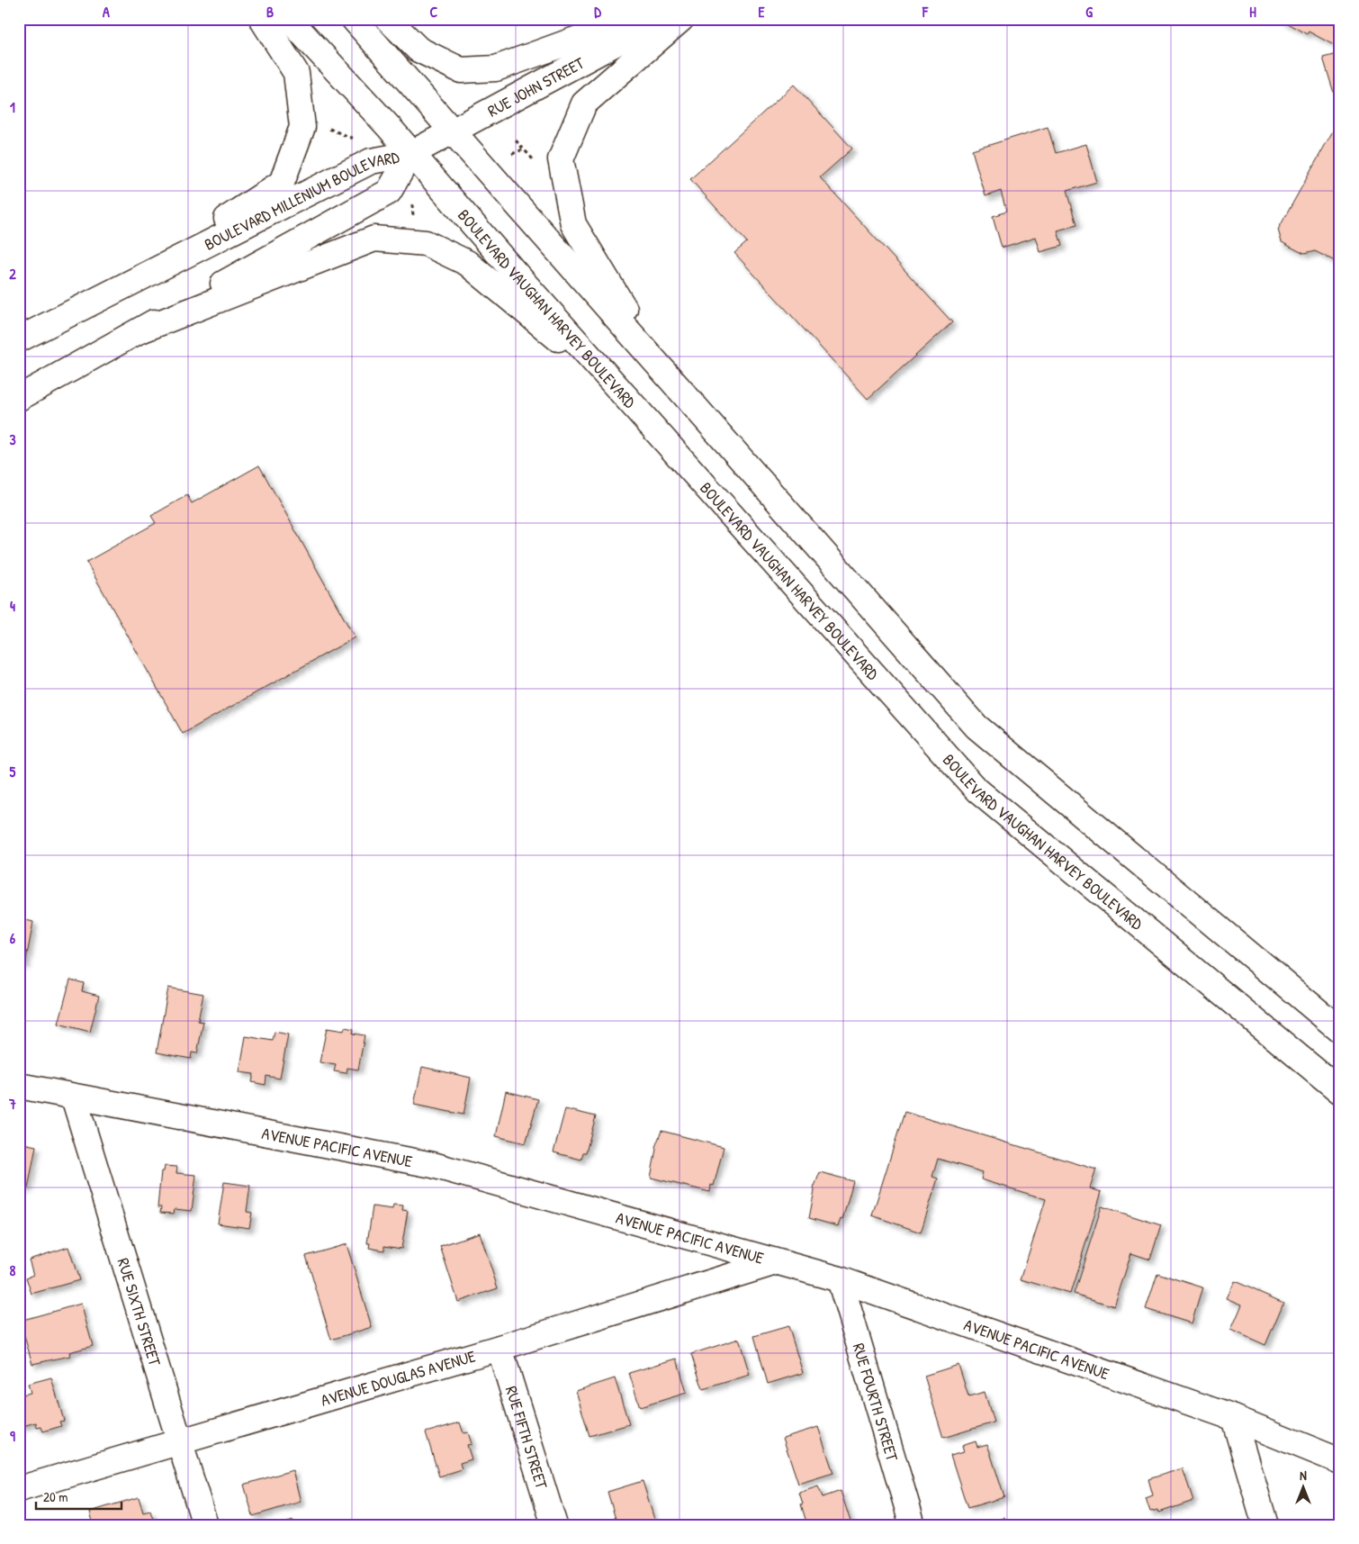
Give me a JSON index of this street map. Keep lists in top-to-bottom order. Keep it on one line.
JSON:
{"streets":{"main road":["RUE JOHN STREET","BOULEVARD MILLENIUM BOULEVARD","BOULEVARD VAUGHAN HARVEY BOULEVARD","AVENUE PACIFIC AVENUE","RUE SIXTH STREET","AVENUE DOUGLAS AVENUE","RUE FOURTH STREET","RUE FIFTH STREET"]},"crossings":[["RUE JOHN STREET","BOULEVARD MILLENIUM BOULEVARD"],["RUE JOHN STREET","BOULEVARD VAUGHAN HARVEY BOULEVARD"],["BOULEVARD MILLENIUM BOULEVARD","BOULEVARD VAUGHAN HARVEY BOULEVARD"],["AVENUE PACIFIC AVENUE","RUE SIXTH STREET"],["AVENUE PACIFIC AVENUE","AVENUE DOUGLAS AVENUE"],["AVENUE PACIFIC AVENUE","RUE FOURTH STREET"],["RUE SIXTH STREET","AVENUE DOUGLAS AVENUE"],["AVENUE DOUGLAS AVENUE","RUE FIFTH STREET"]],"scale_bar":"20 m","north":"top","grid":{"columns":["A","B","C","D","E","F","G","H"],"rows":["1","2","3","4","5","6","7","8","9"]}}
